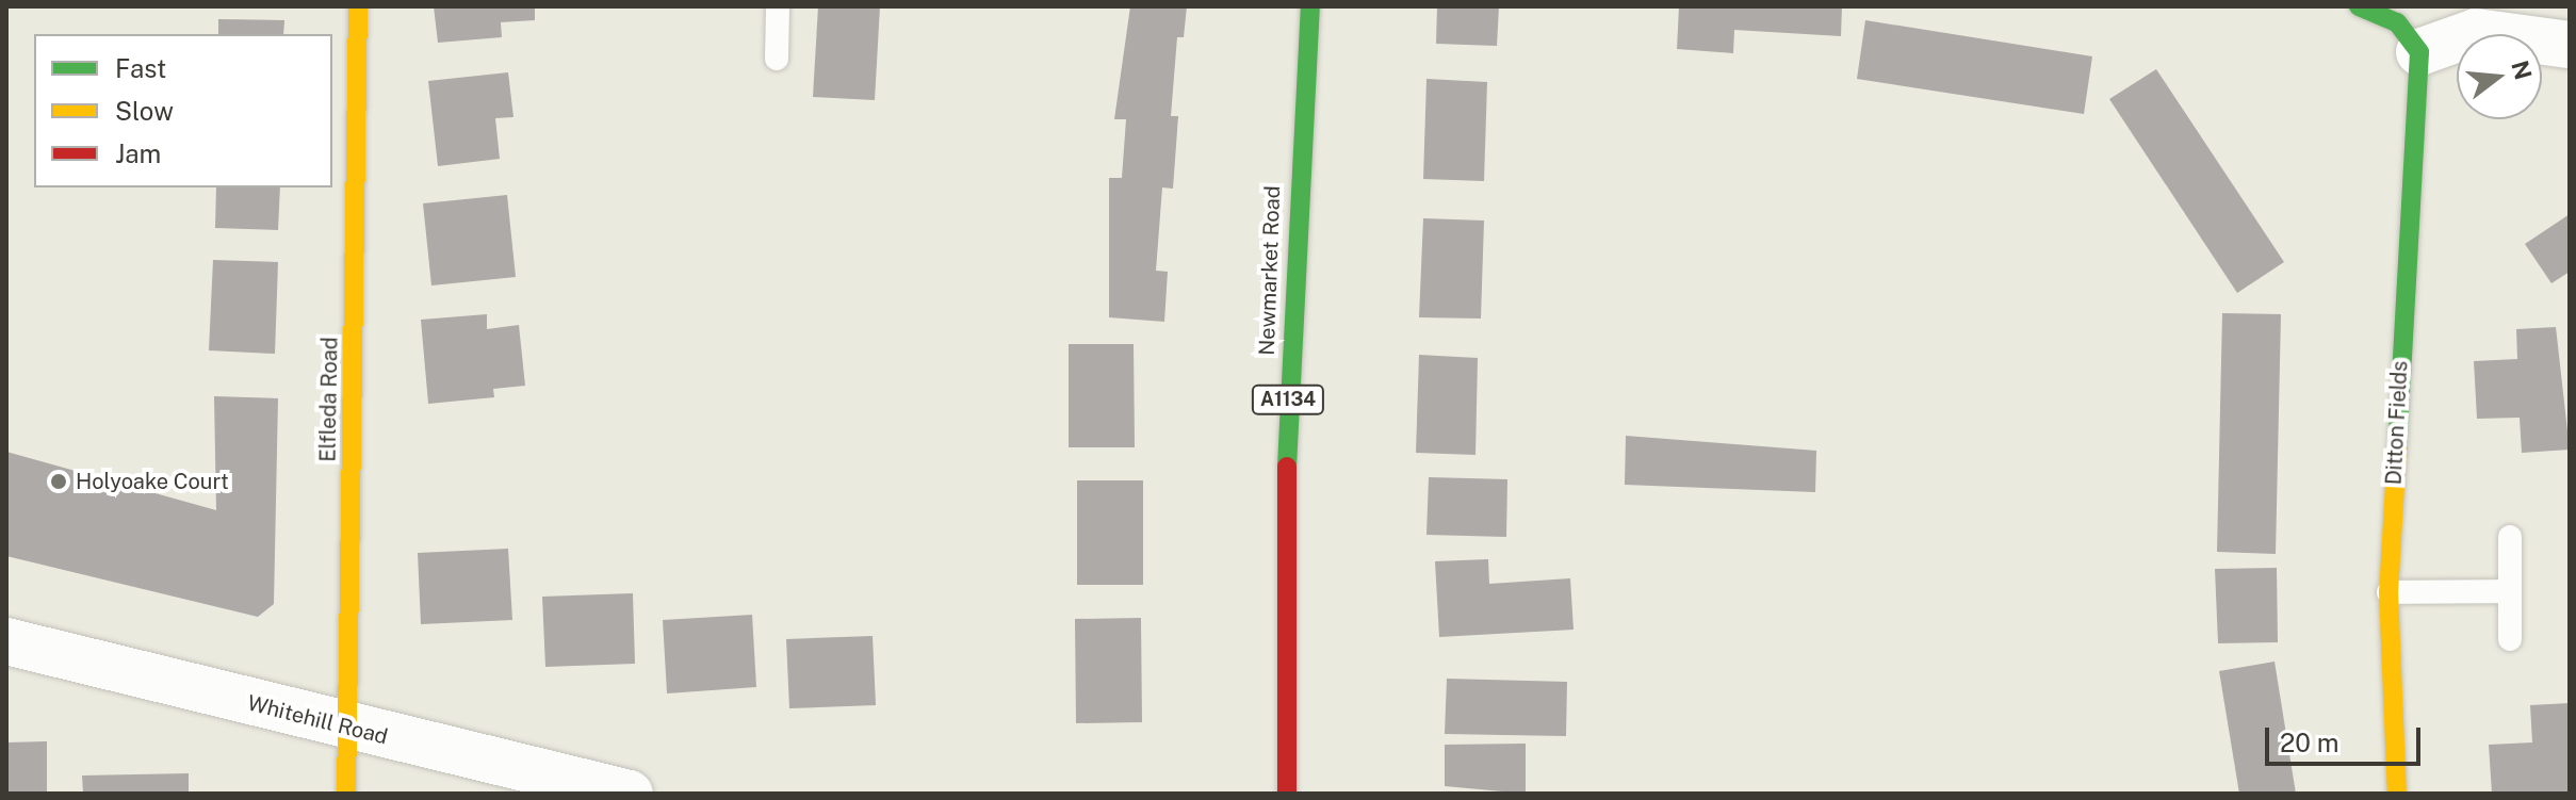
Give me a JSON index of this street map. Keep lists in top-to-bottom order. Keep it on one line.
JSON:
{"streets":{"street":["Newmarket Road","Elfleda Road","A1134","Ditton Fields","Whitehill Road"]},"crossings":[["Elfleda Road","Whitehill Road"]],"places":["Holyoake Court"],"legend":["Fast","Slow","Jam"],"scale_bar":"20 m","north":"right"}
